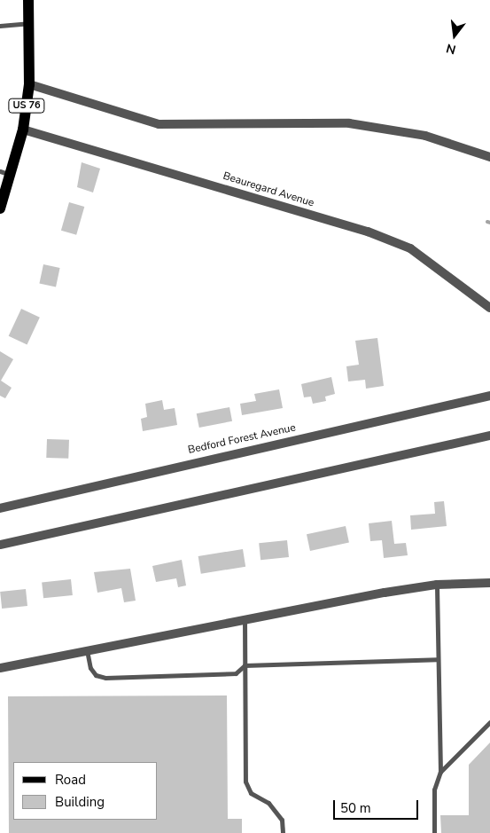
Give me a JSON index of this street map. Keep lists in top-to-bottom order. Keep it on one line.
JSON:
{"streets":{"main road":["US 76"],"street":["Beauregard Avenue","Bedford Forest Avenue"]},"crossings":[["US 76","Beauregard Avenue"]],"legend":["Road","Building"],"scale_bar":"50 m","north":"bottom"}
